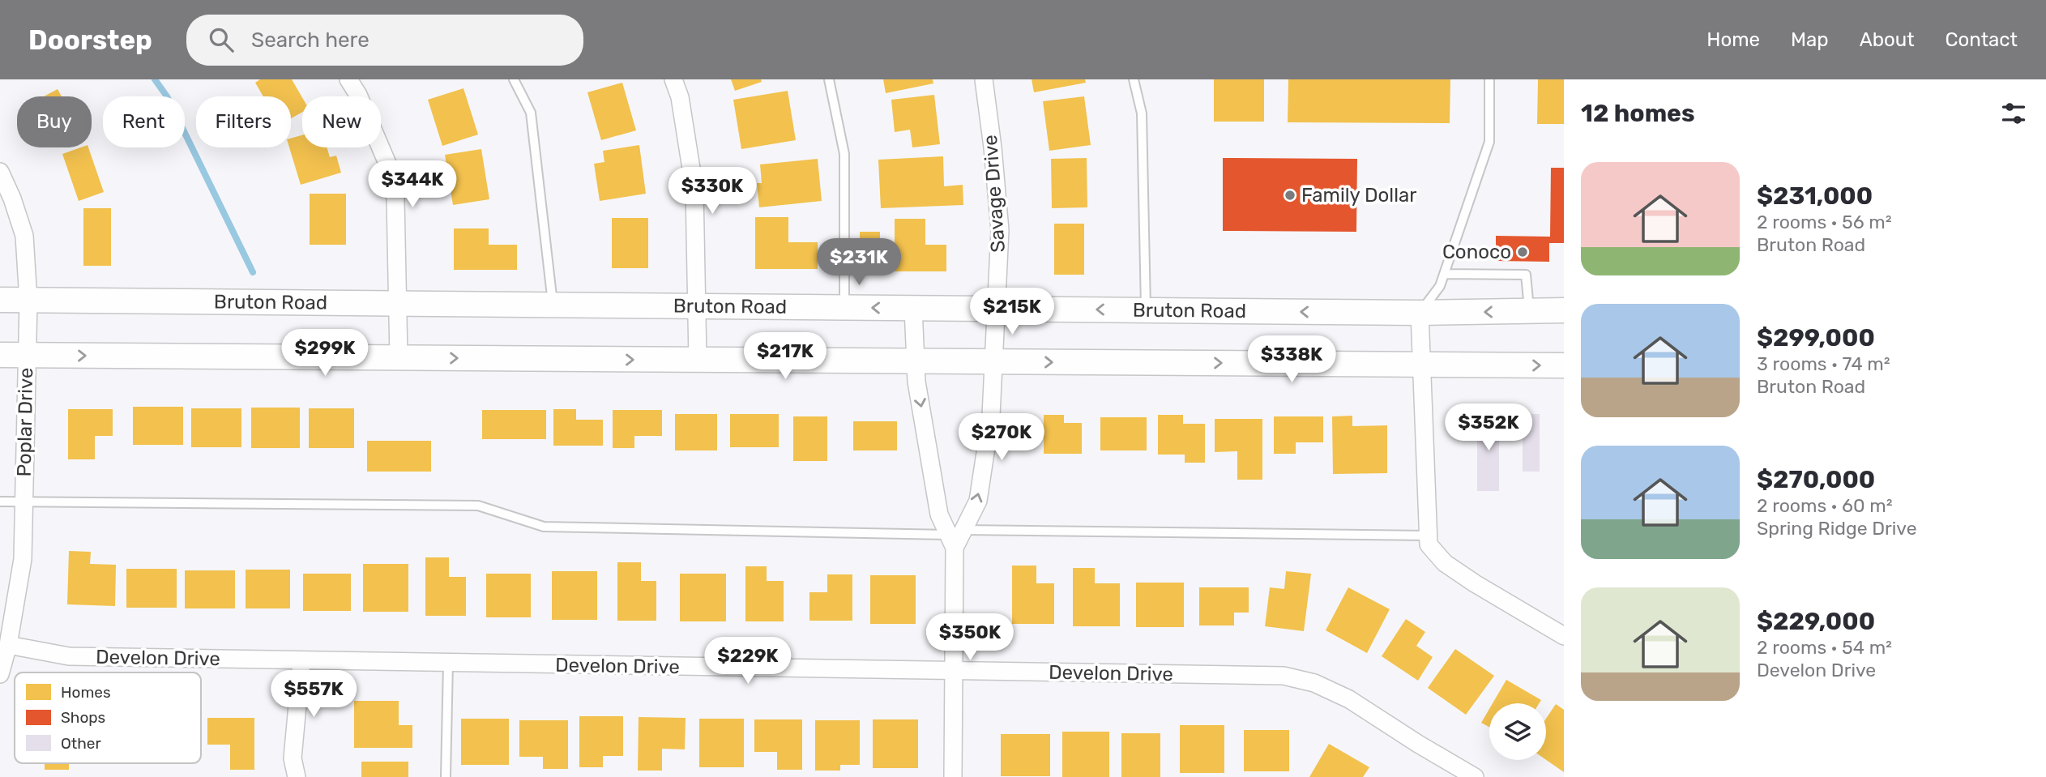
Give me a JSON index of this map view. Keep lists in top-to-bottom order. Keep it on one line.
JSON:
{"streets":{"main road":["Bruton Road"],"street":["Savage Drive","Poplar Drive","Develon Drive"]},"crossings":[["Savage Drive","Bruton Road"],["Bruton Road","Poplar Drive"],["Poplar Drive","Develon Drive"]],"one_way":["Savage Drive"],"places":["Family Dollar","Conoco"],"legend":["Homes","Shops","Other"],"page":{"header":"Doorstep","search":"Search here","nav":["Home","Map","About","Contact"],"heading":"12 homes","chip":["Buy","Rent","Filters","New"],"list":[{"name":"$231,000","note":"2 rooms · 56 m² · Bruton Road"},{"name":"$299,000","note":"3 rooms · 74 m² · Bruton Road"},{"name":"$270,000","note":"2 rooms · 60 m² · Spring Ridge Drive"},{"name":"$229,000","note":"2 rooms · 54 m² · Develon Drive"}],"price":["$344K","$330K","$231K","$215K","$299K","$217K","$338K","$352K","$270K","$350K","$229K","$557K"]}}
